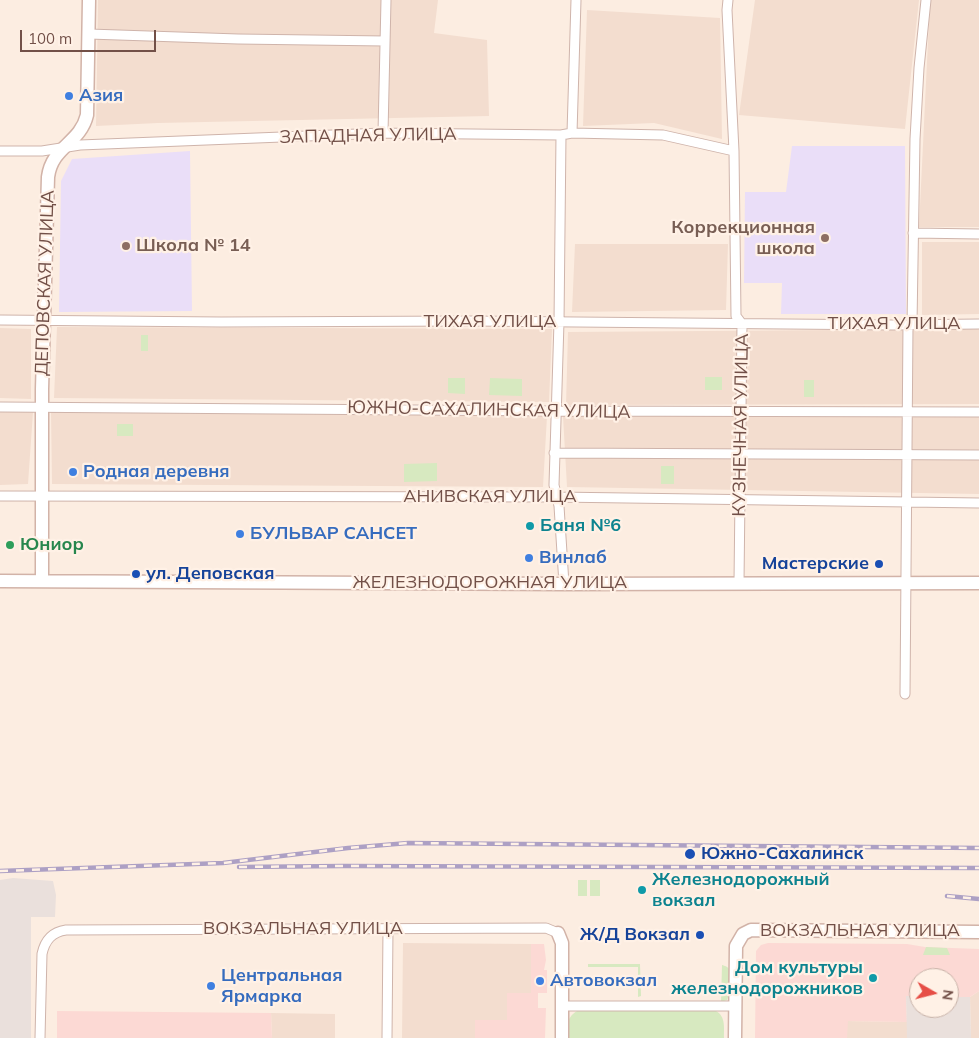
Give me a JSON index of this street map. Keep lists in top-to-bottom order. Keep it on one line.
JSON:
{"streets":{"street":["ЗАПАДНАЯ УЛИЦА","ДЕПОВСКАЯ УЛИЦА","ТИХАЯ УЛИЦА","ЮЖНО-САХАЛИНСКАЯ УЛИЦА","КУЗНЕЧНАЯ УЛИЦА","АНИВСКАЯ УЛИЦА","ЖЕЛЕЗНОДОРОЖНАЯ УЛИЦА","ВОКЗАЛЬНАЯ УЛИЦА"]},"crossings":[["ЗАПАДНАЯ УЛИЦА","ДЕПОВСКАЯ УЛИЦА"],["ЗАПАДНАЯ УЛИЦА","КУЗНЕЧНАЯ УЛИЦА"],["ДЕПОВСКАЯ УЛИЦА","ТИХАЯ УЛИЦА"],["ДЕПОВСКАЯ УЛИЦА","ЮЖНО-САХАЛИНСКАЯ УЛИЦА"],["ДЕПОВСКАЯ УЛИЦА","АНИВСКАЯ УЛИЦА"],["ДЕПОВСКАЯ УЛИЦА","ЖЕЛЕЗНОДОРОЖНАЯ УЛИЦА"],["ТИХАЯ УЛИЦА","КУЗНЕЧНАЯ УЛИЦА"],["ЮЖНО-САХАЛИНСКАЯ УЛИЦА","КУЗНЕЧНАЯ УЛИЦА"],["КУЗНЕЧНАЯ УЛИЦА","АНИВСКАЯ УЛИЦА"],["КУЗНЕЧНАЯ УЛИЦА","ЖЕЛЕЗНОДОРОЖНАЯ УЛИЦА"]],"places":["Азия","Коррекционная школа","Школа № 14","Родная деревня","Баня №6","БУЛЬВАР САНСЕТ","Юниор","Винлаб","Мастерские","ул. Деповская","Южно-Сахалинск","Железнодорожный вокзал","Ж/Д Вокзал","Дом культуры железнодорожников","Автовокзал","Центральная Ярмарка"],"scale_bar":"100 m","north":"right"}
